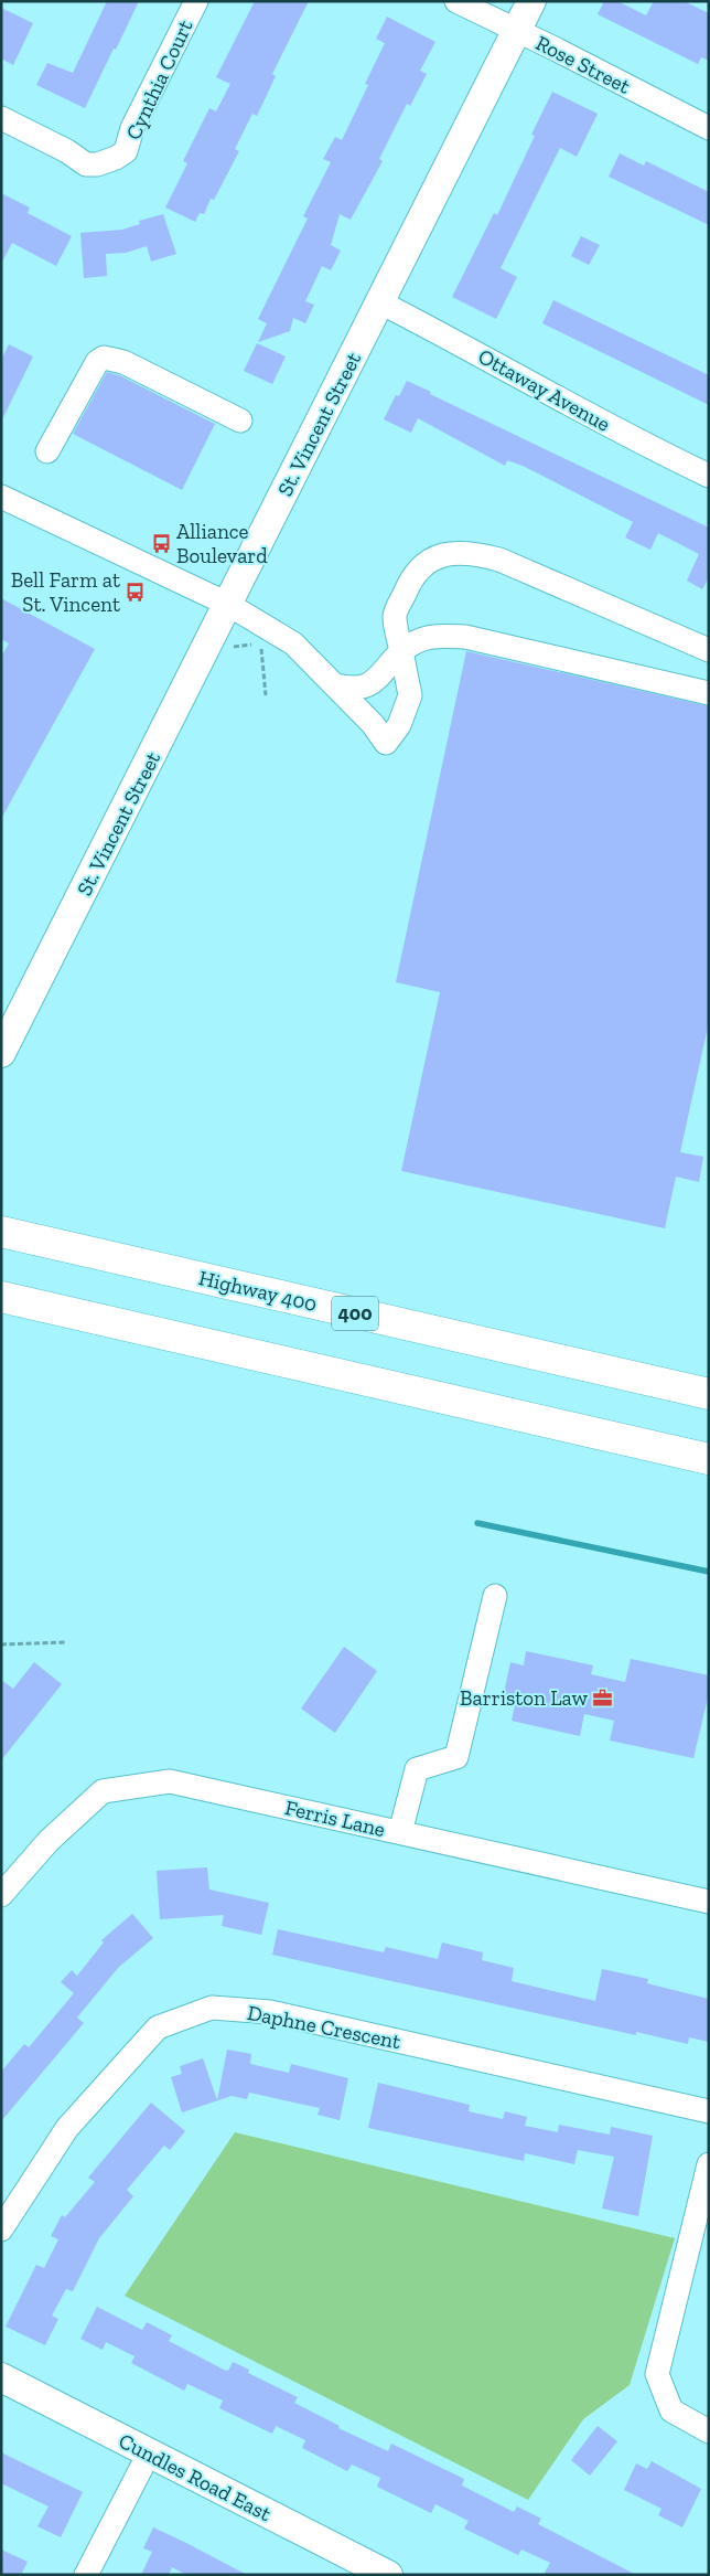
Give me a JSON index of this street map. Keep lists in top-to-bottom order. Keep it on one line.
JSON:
{"streets":{"highway":["Highway 400","400"],"main road":["St. Vincent Street","Cundles Road East"],"street":["Rose Street","Cynthia Court","Ottaway Avenue","Ferris Lane","Daphne Crescent"]},"crossings":[["Rose Street","St. Vincent Street"],["Ottaway Avenue","St. Vincent Street"]],"places":{"bus stop":["Alliance Boulevard","Bell Farm at St. Vincent"],"office":["Barriston Law"]}}
